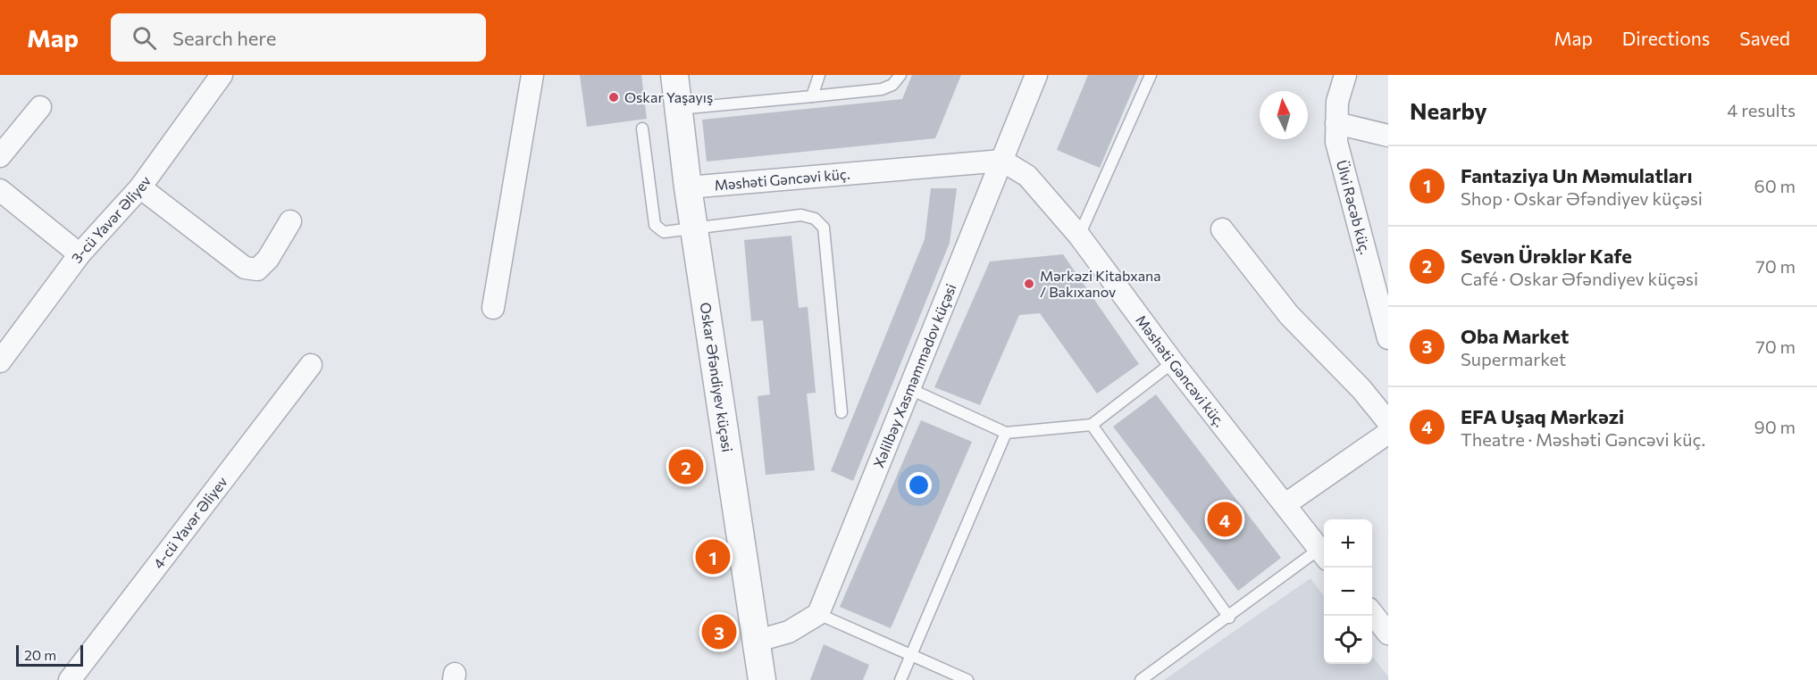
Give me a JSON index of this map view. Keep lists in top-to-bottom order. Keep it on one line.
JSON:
{"streets":{"street":["Məshəti Gəncəvi küç.","Ülvi Rəcəb küç.","3-cü Yavər Əliyev","Xəlilbəy Xasməmmədov küçəsi","Oskar Əfəndiyev küçəsi","4-cü Yavər Əliyev"]},"crossings":[["Məshəti Gəncəvi küç.","Xəlilbəy Xasməmmədov küçəsi"],["Məshəti Gəncəvi küç.","Oskar Əfəndiyev küçəsi"]],"places":["Oskar Yaşayış","Mərkəzi Kitabxana / Bakıxanov"],"scale_bar":"20 m","north":"top","page":{"header":"Map","search":"Search here","nav":["Map","Directions","Saved"],"heading":["Nearby","4 results"],"list":[{"mark":"1","name":"Fantaziya Un Məmulatları","note":"Shop · Oskar Əfəndiyev küçəsi","value":"60 m"},{"mark":"2","name":"Sevən Ürəklər Kafe","note":"Café · Oskar Əfəndiyev küçəsi","value":"70 m"},{"mark":"3","name":"Oba Market","note":"Supermarket","value":"70 m"},{"mark":"4","name":"EFA Uşaq Mərkəzi","note":"Theatre · Məshəti Gəncəvi küç.","value":"90 m"}],"pins":["2","4","1","3"],"map_buttons":["+","−"],"scale":"20 m"}}
